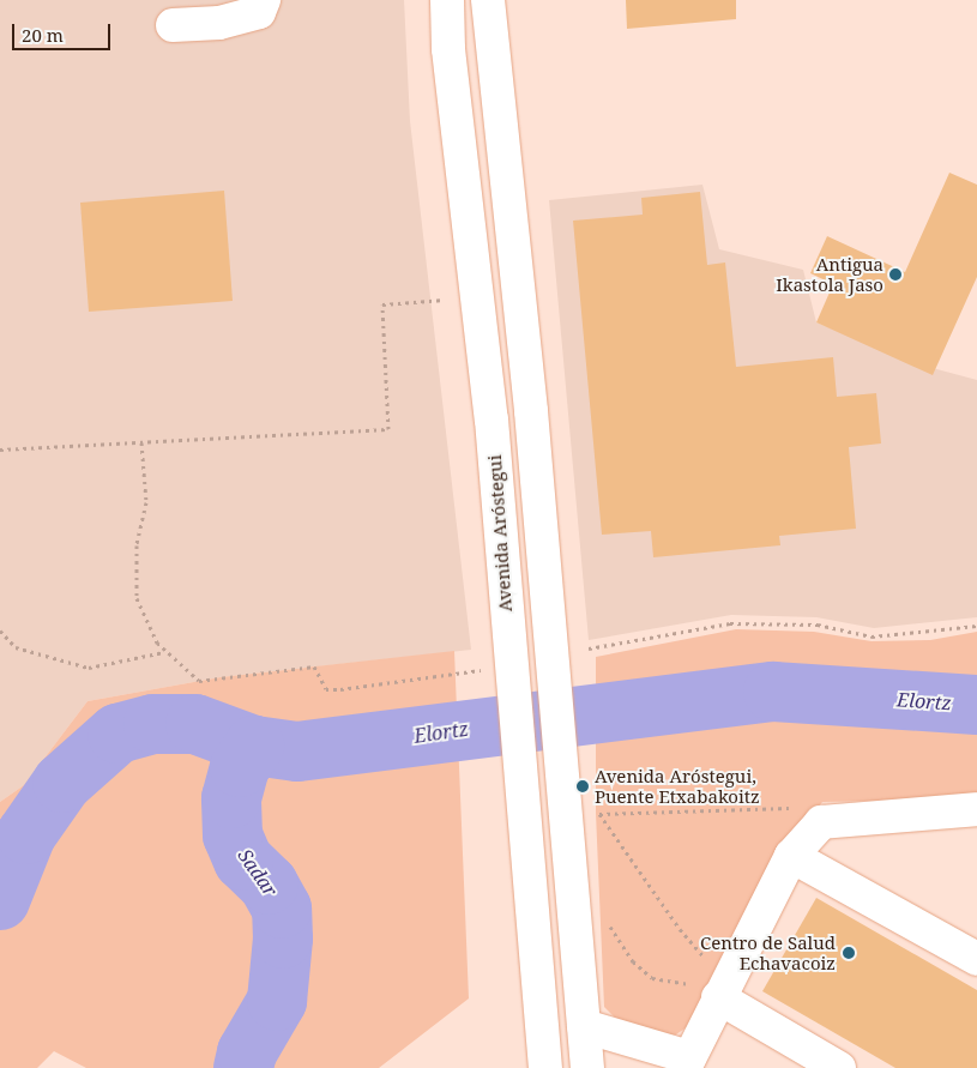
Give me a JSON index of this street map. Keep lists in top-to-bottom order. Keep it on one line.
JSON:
{"streets":{"main road":["Avenida Aróstegui"]},"water":["Elortz","Sadar"],"places":["Antigua Ikastola Jaso","Avenida Aróstegui, Puente Etxabakoitz","Centro de Salud Echavacoiz"],"scale_bar":"20 m"}
